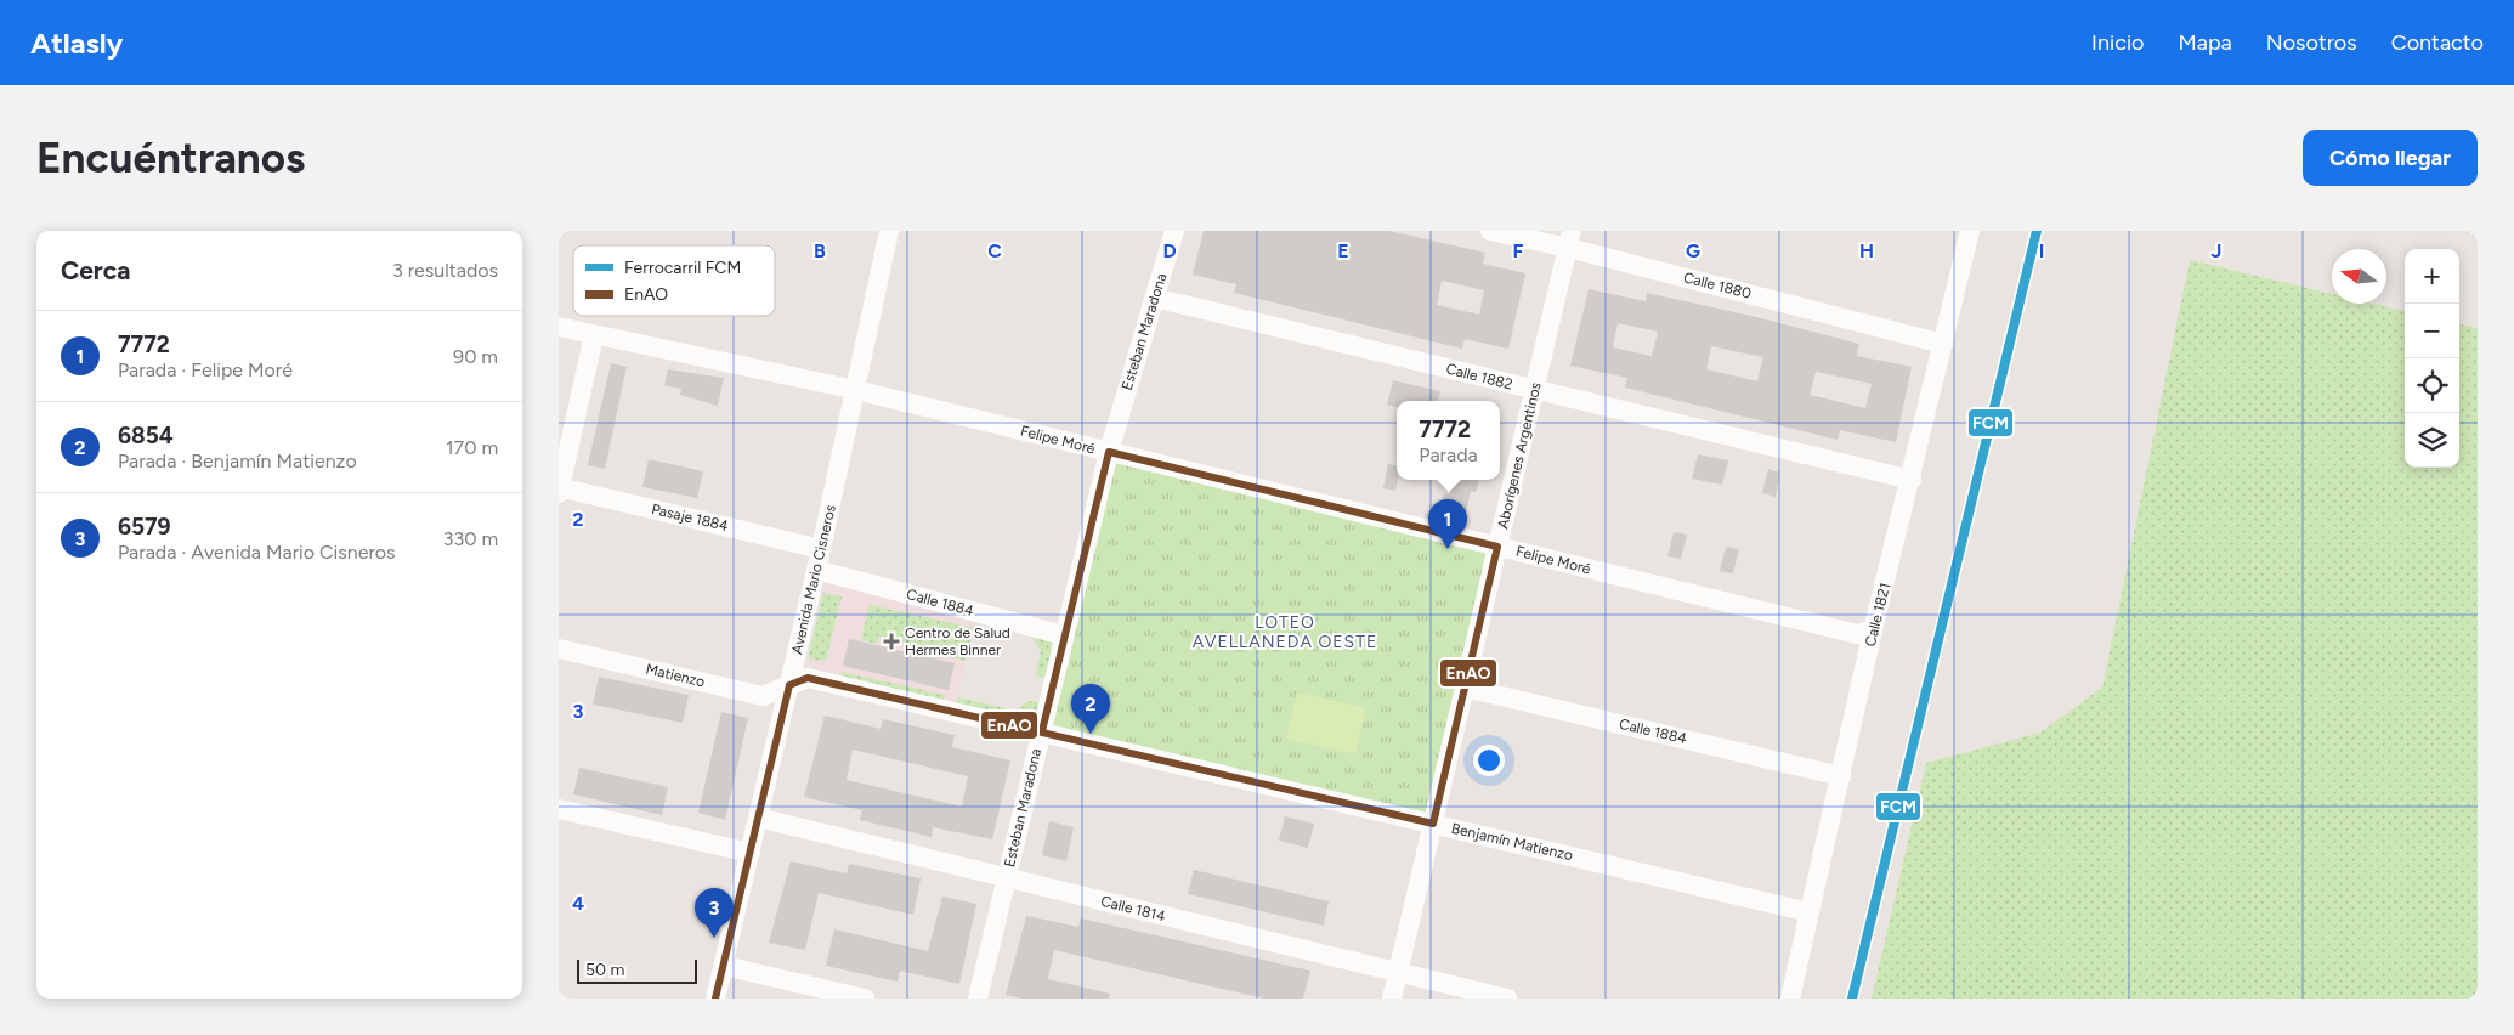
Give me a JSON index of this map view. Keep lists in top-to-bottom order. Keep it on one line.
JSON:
{"streets":{"street":["Calle 1880","Esteban Maradona","Calle 1882","Felipe Moré","Aborígenes Argentinos","Pasaje 1884","Avenida Mario Cisneros","Calle 1884","Calle 1821","Matienzo","Benjamín Matienzo","Calle 1814"]},"crossings":[["Calle 1880","Aborígenes Argentinos"],["Calle 1880","Calle 1821"],["Esteban Maradona","Calle 1882"],["Esteban Maradona","Felipe Moré"],["Esteban Maradona","Calle 1884"],["Esteban Maradona","Benjamín Matienzo"],["Esteban Maradona","Calle 1814"],["Calle 1882","Aborígenes Argentinos"],["Calle 1882","Calle 1821"],["Felipe Moré","Aborígenes Argentinos"],["Felipe Moré","Avenida Mario Cisneros"],["Felipe Moré","Calle 1821"],["Aborígenes Argentinos","Calle 1884"],["Aborígenes Argentinos","Benjamín Matienzo"],["Aborígenes Argentinos","Calle 1814"],["Pasaje 1884","Avenida Mario Cisneros"],["Avenida Mario Cisneros","Calle 1884"],["Avenida Mario Cisneros","Matienzo"],["Avenida Mario Cisneros","Benjamín Matienzo"],["Avenida Mario Cisneros","Calle 1814"],["Calle 1884","Calle 1821"],["Calle 1821","Benjamín Matienzo"],["Matienzo","Benjamín Matienzo"]],"districts":["LOTEO AVELLANEDA OESTE"],"places":{"health":["Centro de Salud Hermes Binner"]},"lines":["rail line FCM","transit line EnAO"],"legend":["Ferrocarril FCM","EnAO"],"scale_bar":"50 m","north":"left","page":{"header":"Atlasly","nav":["Inicio","Mapa","Nosotros","Contacto"],"buttons":"Cómo llegar","title":"Encuéntranos","heading":["Cerca","3 resultados"],"map_buttons":["+","−"],"list":[{"mark":"1","name":"7772","note":"Parada · Felipe Moré","value":"90 m"},{"mark":"2","name":"6854","note":"Parada · Benjamín Matienzo","value":"170 m"},{"mark":"3","name":"6579","note":"Parada · Avenida Mario Cisneros","value":"330 m"}],"popup":["7772","Parada"],"pins":["1","2","3"],"scale":"50 m"},"grid":{"columns":["B","C","D","E","F","G","H","I","J"],"rows":["2","3","4"]}}
